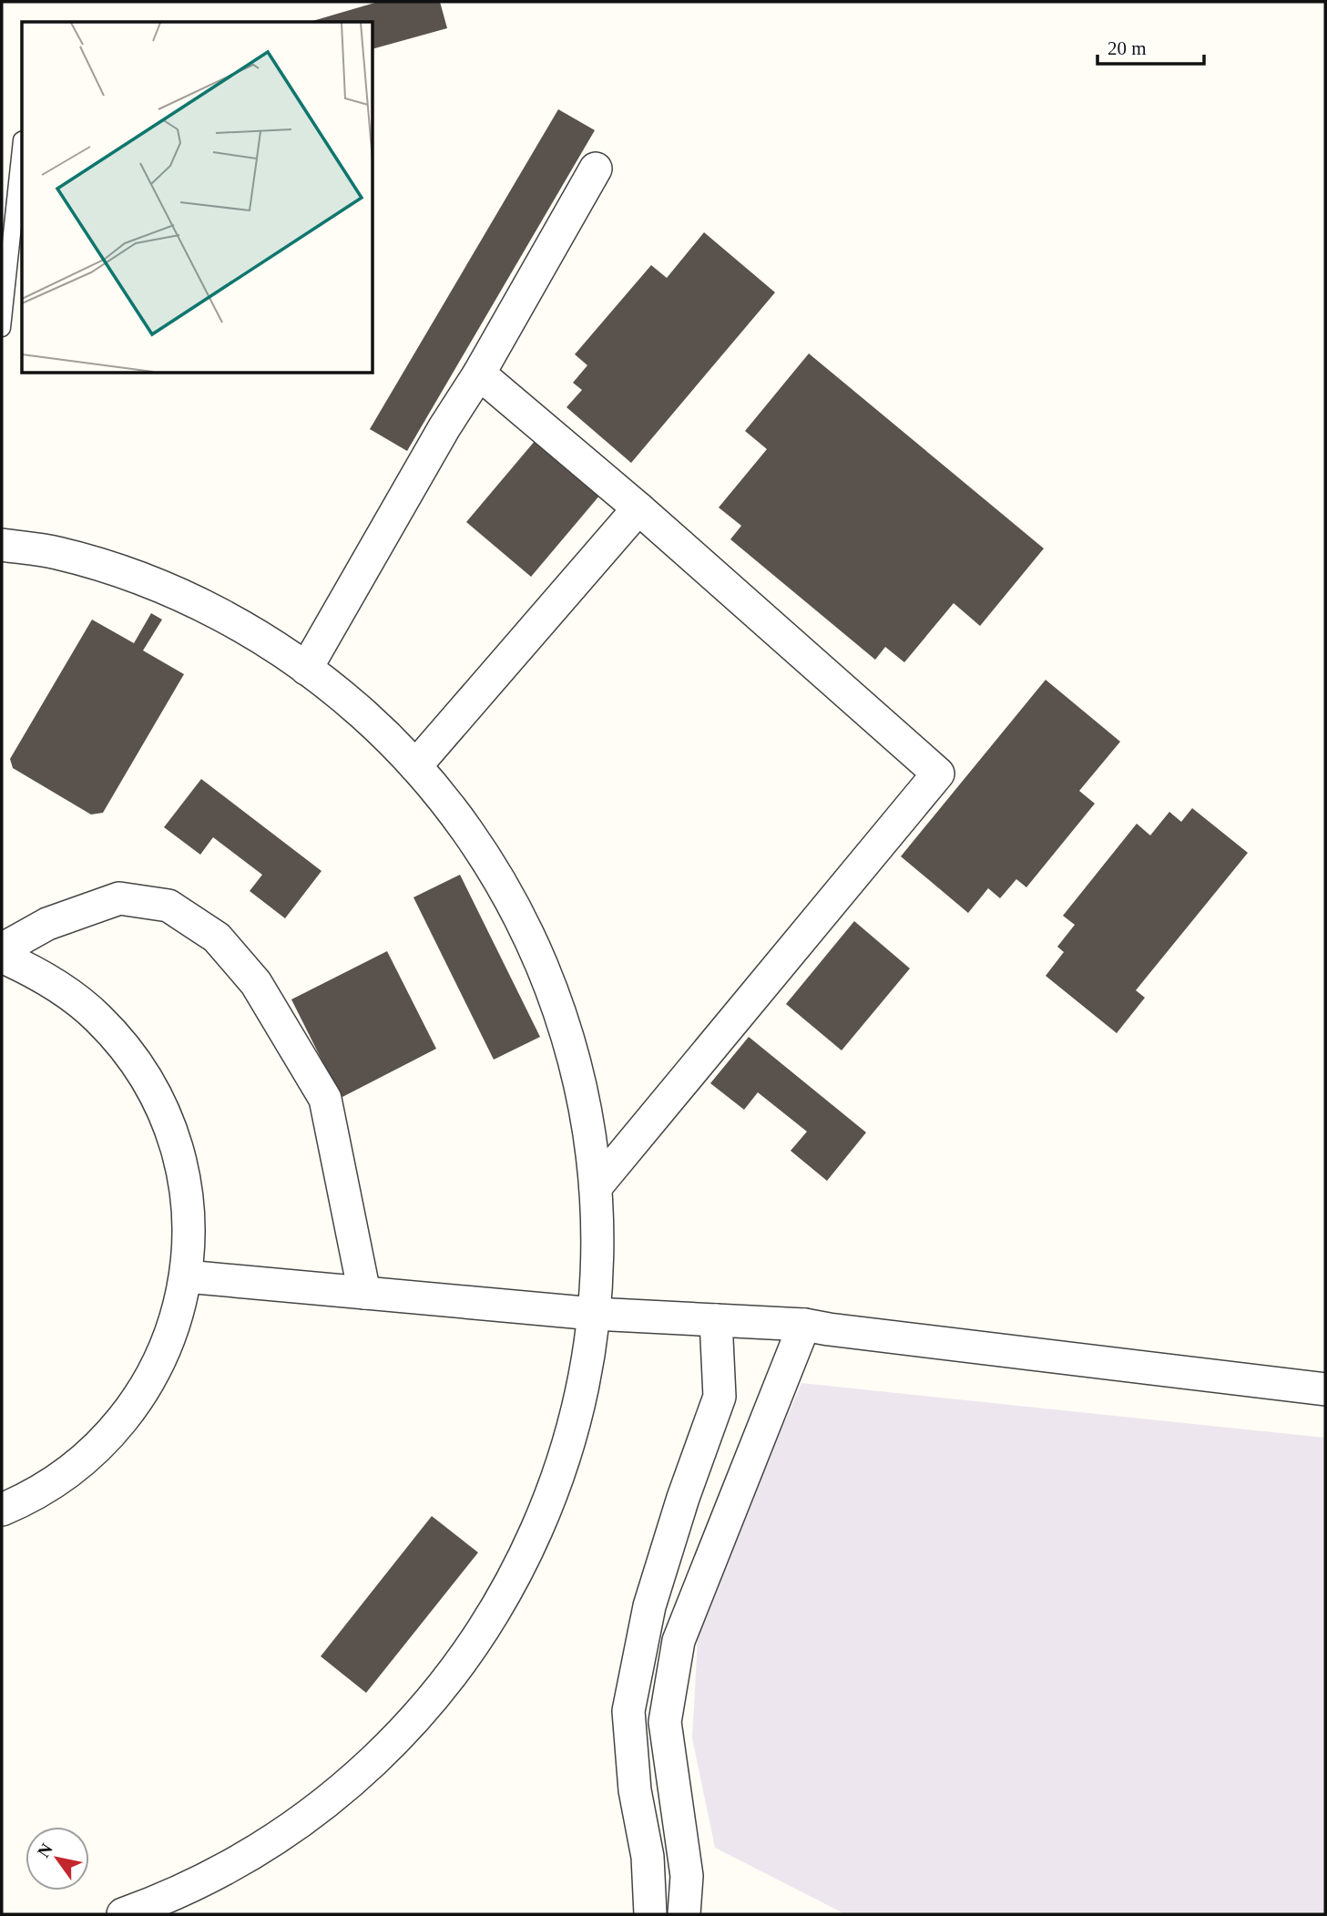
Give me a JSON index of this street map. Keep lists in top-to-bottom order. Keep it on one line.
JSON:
{"scale_bar":"20 m","north":"top left"}
